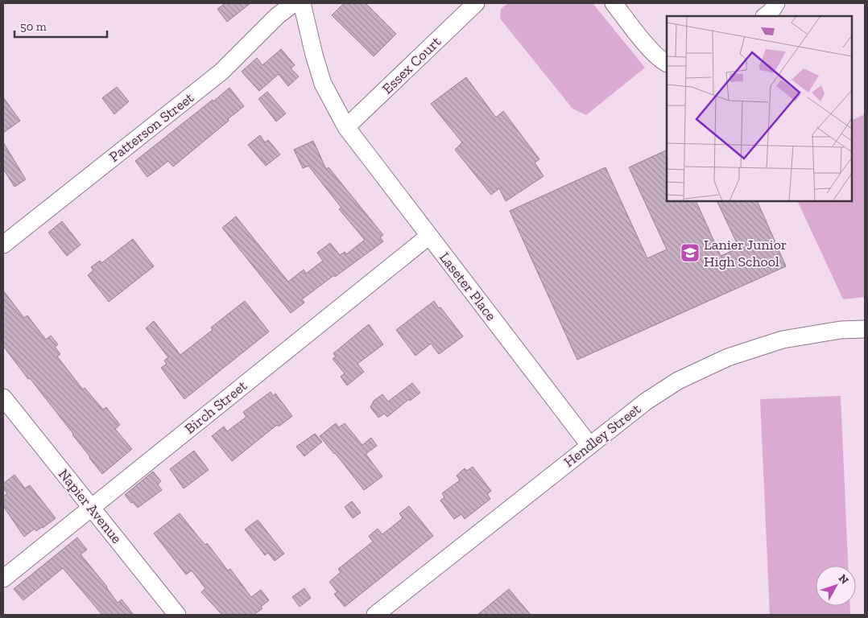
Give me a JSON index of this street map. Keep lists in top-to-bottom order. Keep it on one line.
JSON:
{"streets":{"street":["Essex Court","Patterson Street","Laseter Place","Birch Street","Hendley Street","Napier Avenue"]},"crossings":[["Essex Court","Laseter Place"],["Laseter Place","Birch Street"],["Laseter Place","Hendley Street"],["Birch Street","Napier Avenue"]],"places":{"school or university":["Lanier Junior High School"]},"scale_bar":"50 m","north":"top right"}
